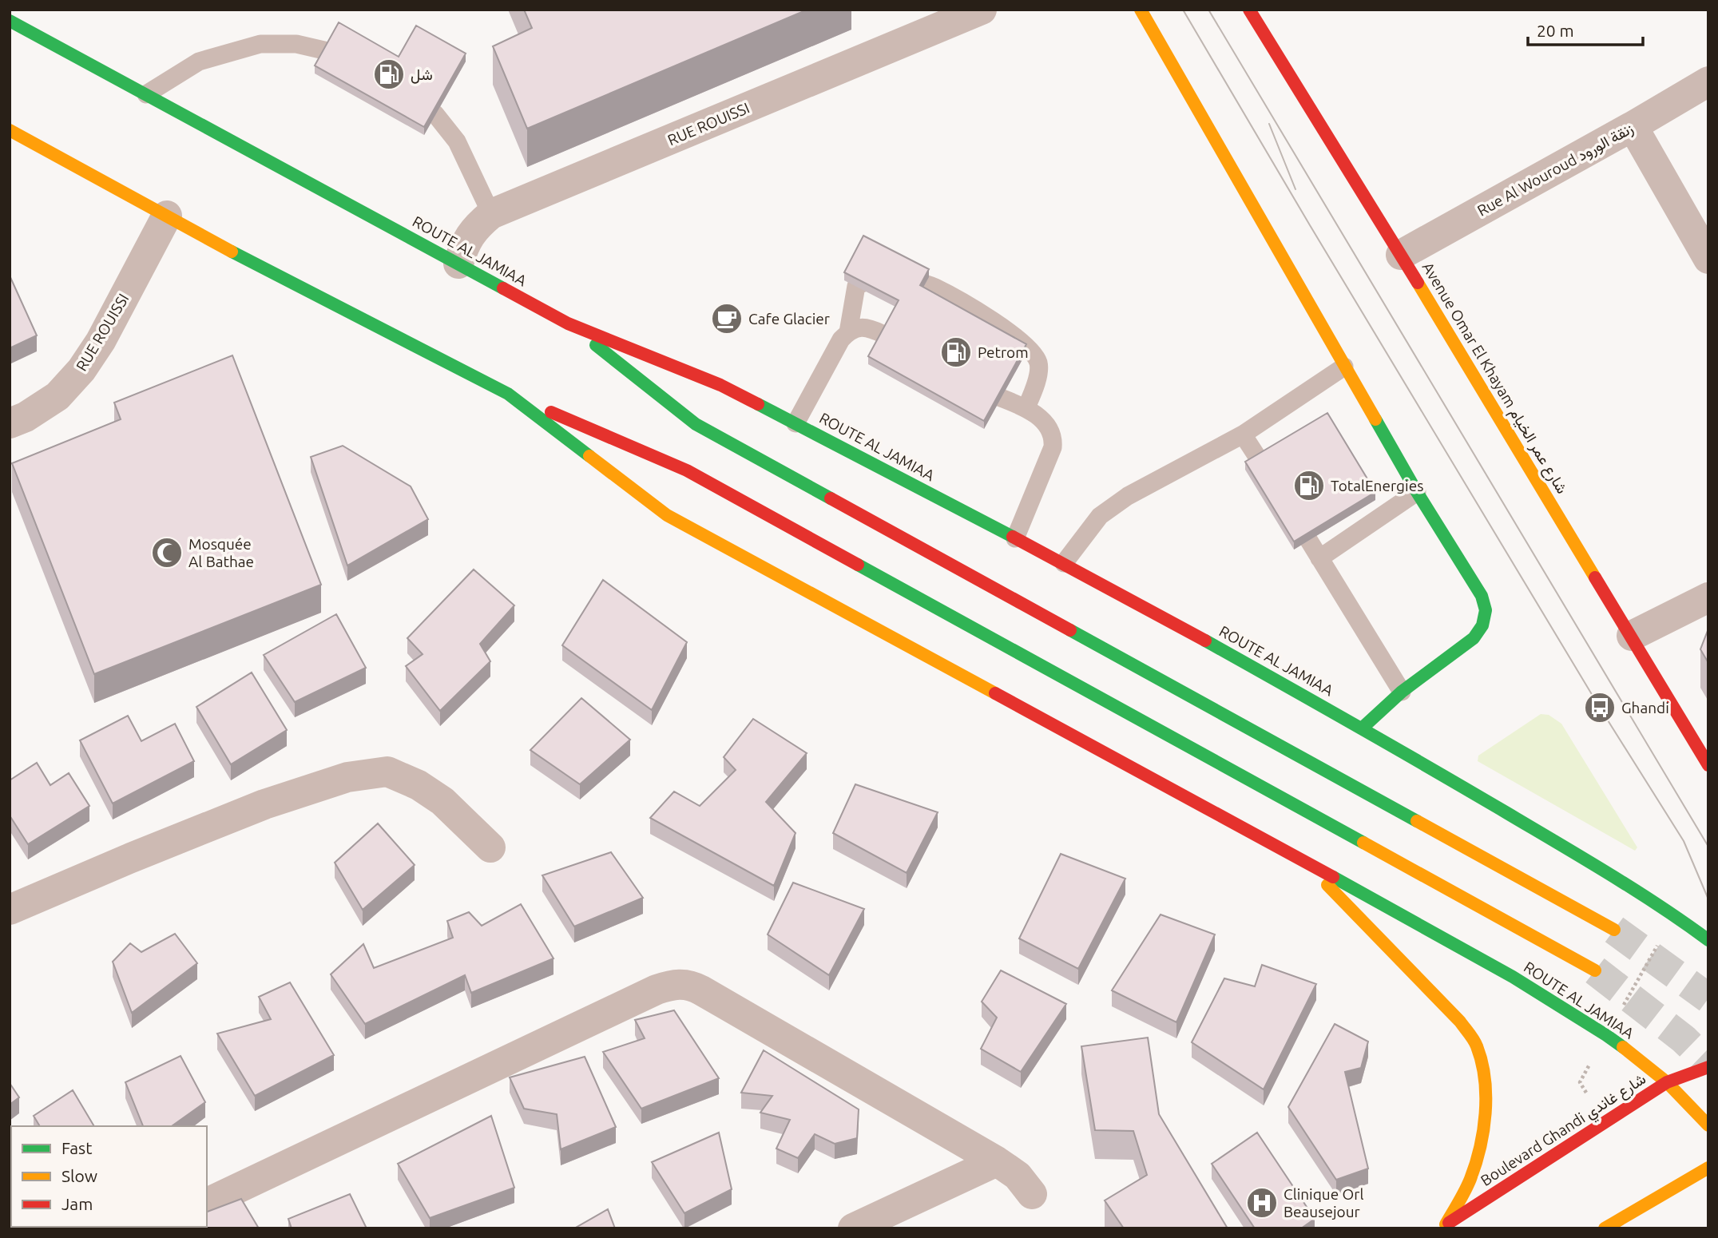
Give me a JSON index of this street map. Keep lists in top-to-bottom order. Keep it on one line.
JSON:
{"streets":{"main road":["ROUTE AL JAMIAA","Avenue Omar El Khayam شارع عمر الخيام","Boulevard Ghandi شارع غاندي"],"street":["RUE ROUISSI","Rue Al Wouroud زنقة الورود"]},"crossings":[["RUE ROUISSI","ROUTE AL JAMIAA"],["Rue Al Wouroud زنقة الورود","Avenue Omar El Khayam شارع عمر الخيام"],["ROUTE AL JAMIAA","Boulevard Ghandi شارع غاندي"]],"places":{"fuel station":["شل","Petrom","TotalEnergies"],"cafe":["Cafe Glacier"],"mosque":["Mosquée Al Bathae"],"bus stop":["Ghandi"],"hospital":["Clinique Orl Beausejour"]},"legend":["Fast","Slow","Jam"],"scale_bar":"20 m"}
